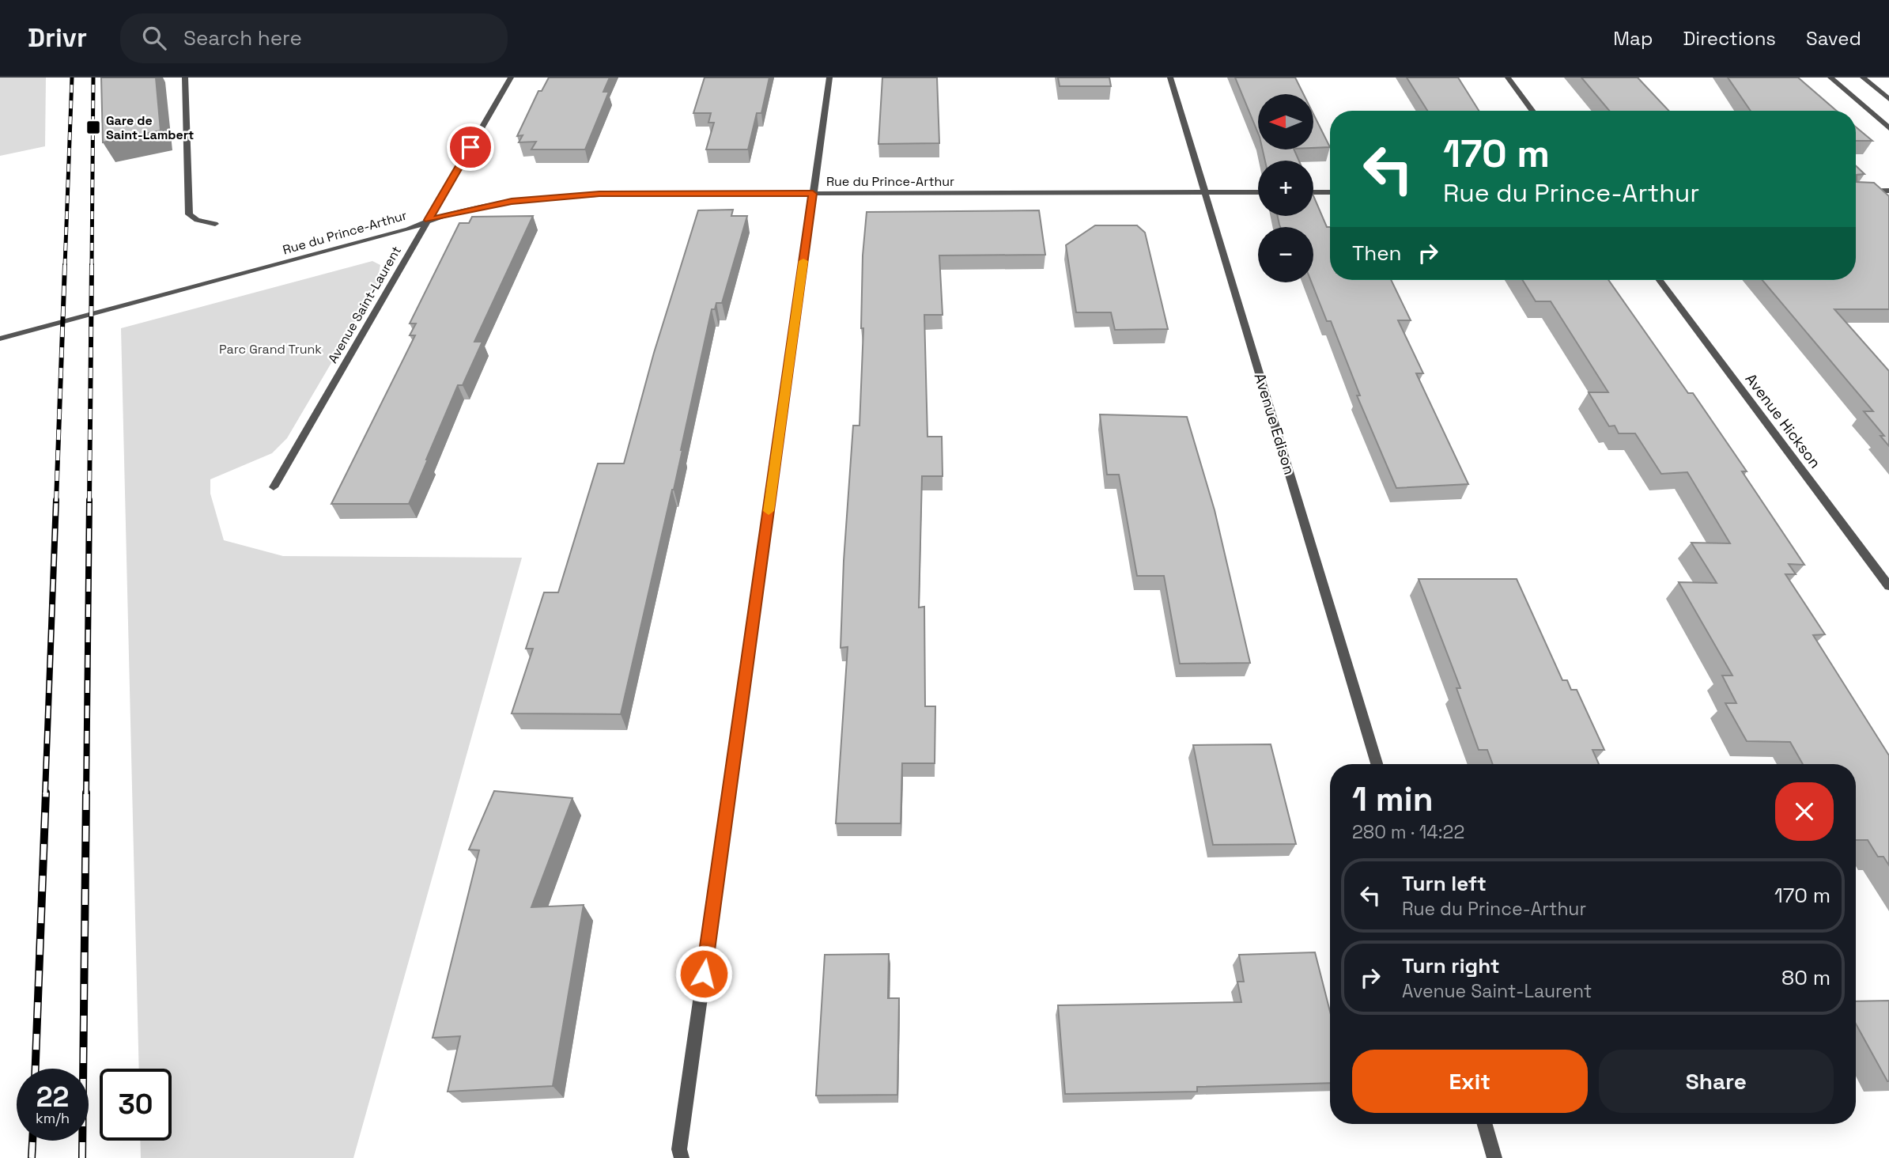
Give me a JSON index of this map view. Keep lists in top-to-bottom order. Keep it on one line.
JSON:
{"streets":{"street":["Rue du Prince-Arthur","Avenue Saint-Laurent","Avenue Hickson","Avenue Edison"]},"crossings":[["Rue du Prince-Arthur","Avenue Saint-Laurent"],["Rue du Prince-Arthur","Avenue Edison"]],"parks":["Parc Grand Trunk"],"places":{"transit":["Gare de Saint-Lambert"]},"north":"left","page":{"header":"Drivr","search":"Search here","nav":["Map","Directions","Saved"],"map_buttons":["+","−"],"turn":["170 m","Rue du Prince-Arthur"],"then":"Then","heading":["1 min","280 m · 14:22"],"list":[{"name":"Turn left","note":"Rue du Prince-Arthur","value":"170 m"},{"name":"Turn right","note":"Avenue Saint-Laurent","value":"80 m"}],"buttons":["Exit","Share"],"speed":"22 km/h","limit":"30"}}
